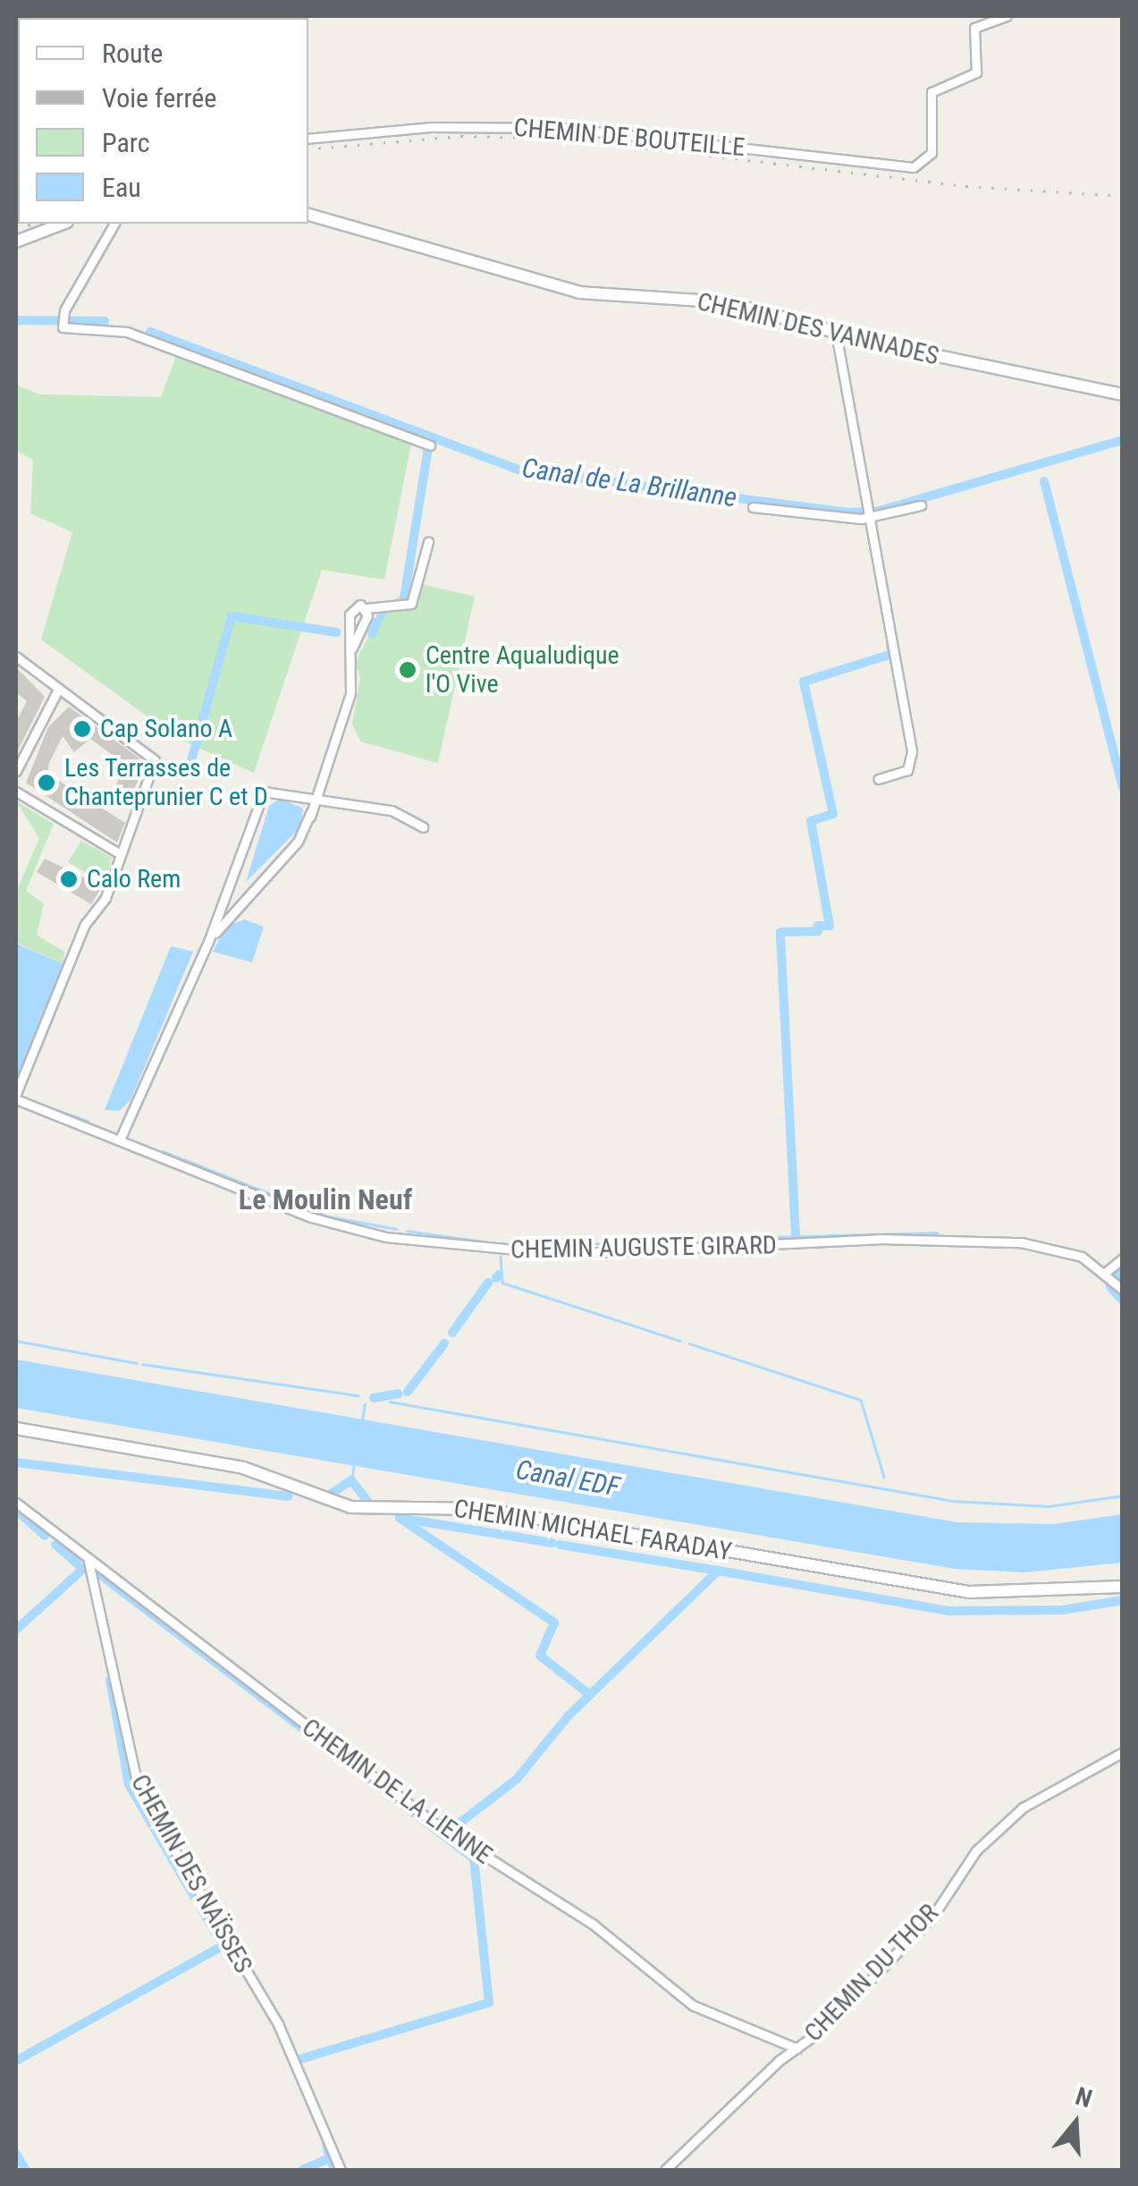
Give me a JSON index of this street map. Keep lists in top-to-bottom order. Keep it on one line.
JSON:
{"streets":{"main road":["CHEMIN DES VANNADES","CHEMIN MICHAEL FARADAY"],"street":["CHEMIN DE BOUTEILLE","CHEMIN AUGUSTE GIRARD","CHEMIN DE LA LIENNE","CHEMIN DES NAÏSSES","CHEMIN DU THOR"]},"crossings":[["CHEMIN DE LA LIENNE","CHEMIN DES NAÏSSES"],["CHEMIN DE LA LIENNE","CHEMIN DU THOR"]],"districts":["Le Moulin Neuf"],"water":["Canal de La Brillanne","Canal EDF"],"places":["Centre Aqualudique l'O Vive","Cap Solano A","Les Terrasses de Chanteprunier C et D","Calo Rem"],"legend":["Route","Voie ferrée","Parc","Eau"],"north":"top"}
